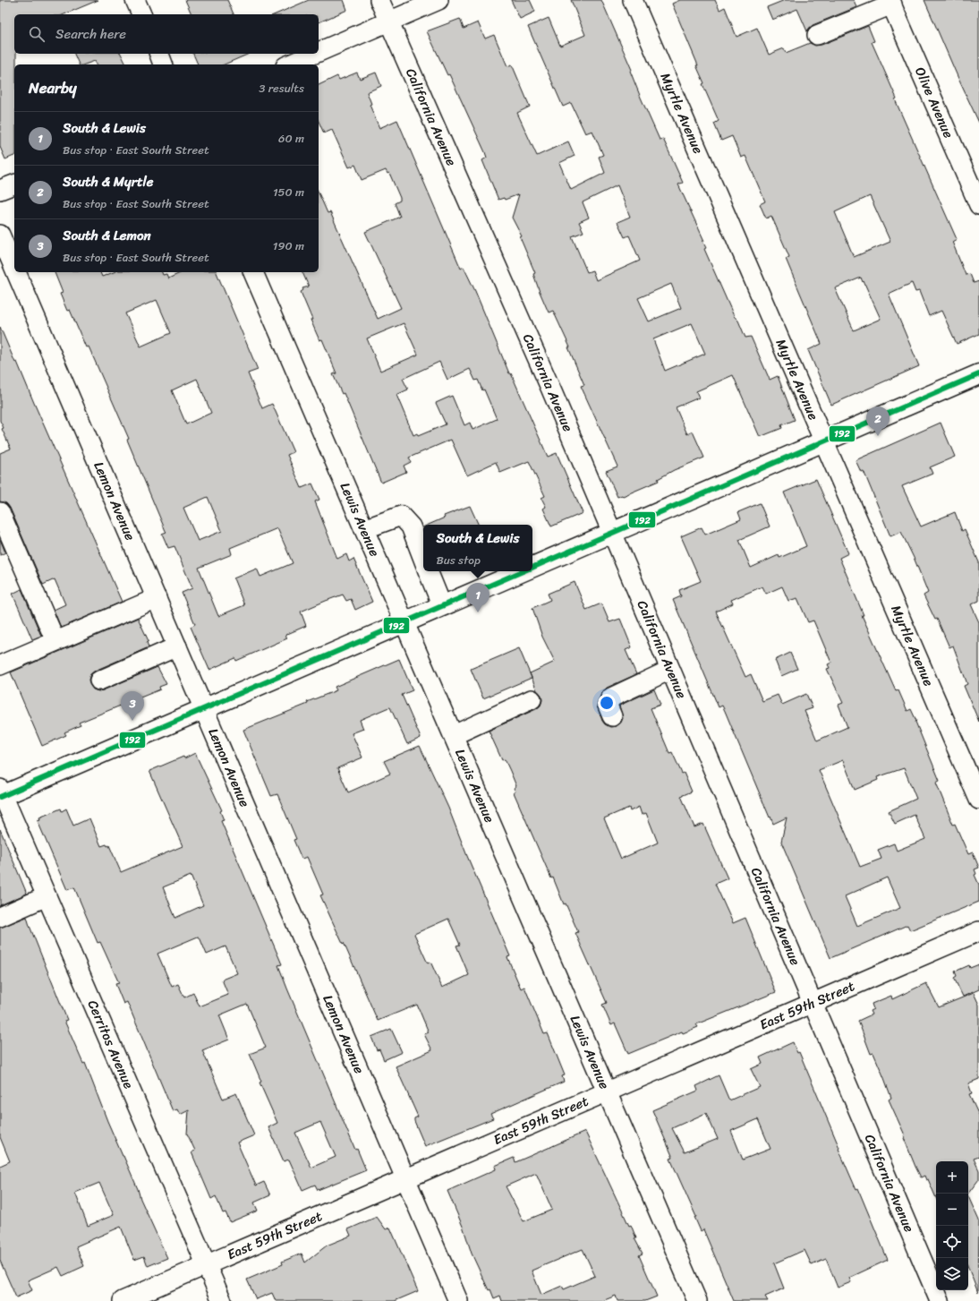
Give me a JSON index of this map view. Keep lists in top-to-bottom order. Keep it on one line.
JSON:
{"streets":{"street":["Olive Avenue","Myrtle Avenue","California Avenue","Lemon Avenue","Lewis Avenue","East 59th Street","Cerritos Avenue"]},"crossings":[["California Avenue","East 59th Street"],["Lemon Avenue","East 59th Street"],["Lewis Avenue","East 59th Street"],["East 59th Street","Cerritos Avenue"]],"lines":["transit line 192"],"page":{"search":"Search here","heading":["Nearby","3 results"],"list":[{"mark":"1","name":"South & Lewis","note":"Bus stop · East South Street","value":"60 m"},{"mark":"2","name":"South & Myrtle","note":"Bus stop · East South Street","value":"150 m"},{"mark":"3","name":"South & Lemon","note":"Bus stop · East South Street","value":"190 m"}],"pins":["2","1","3"],"popup":["South & Lewis","Bus stop"],"map_buttons":["+","−"]}}
